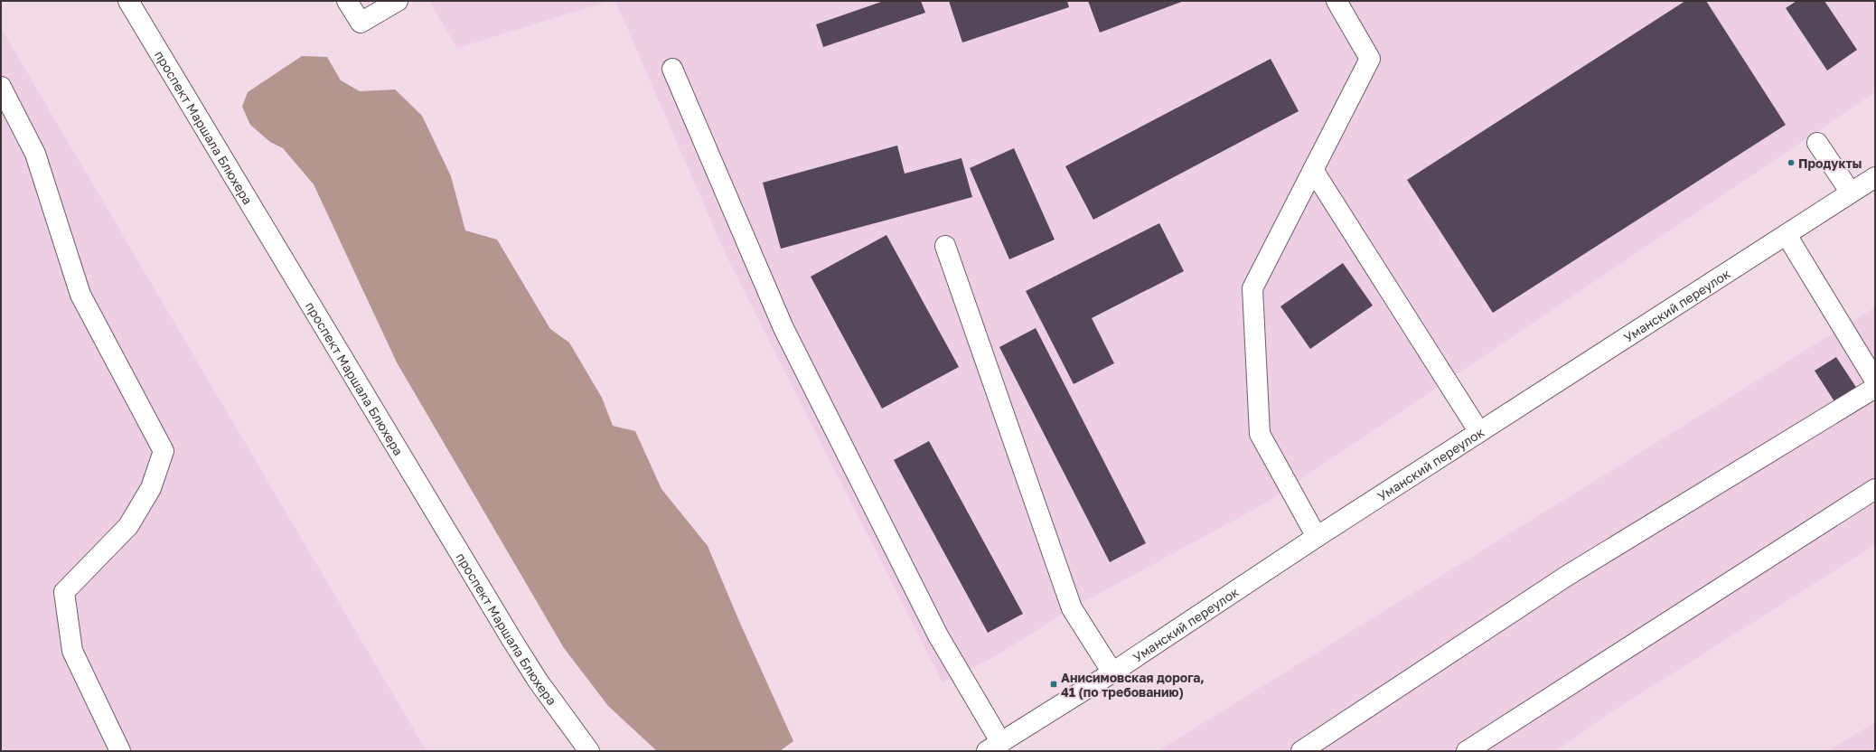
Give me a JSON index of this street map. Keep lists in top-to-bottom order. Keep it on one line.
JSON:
{"streets":{"street":["проспект Маршала Блюхера","Уманский переулок"]},"places":{"other":["Продукты"],"transit":["Анисимовская дорога, 41 (по требованию)"]}}
